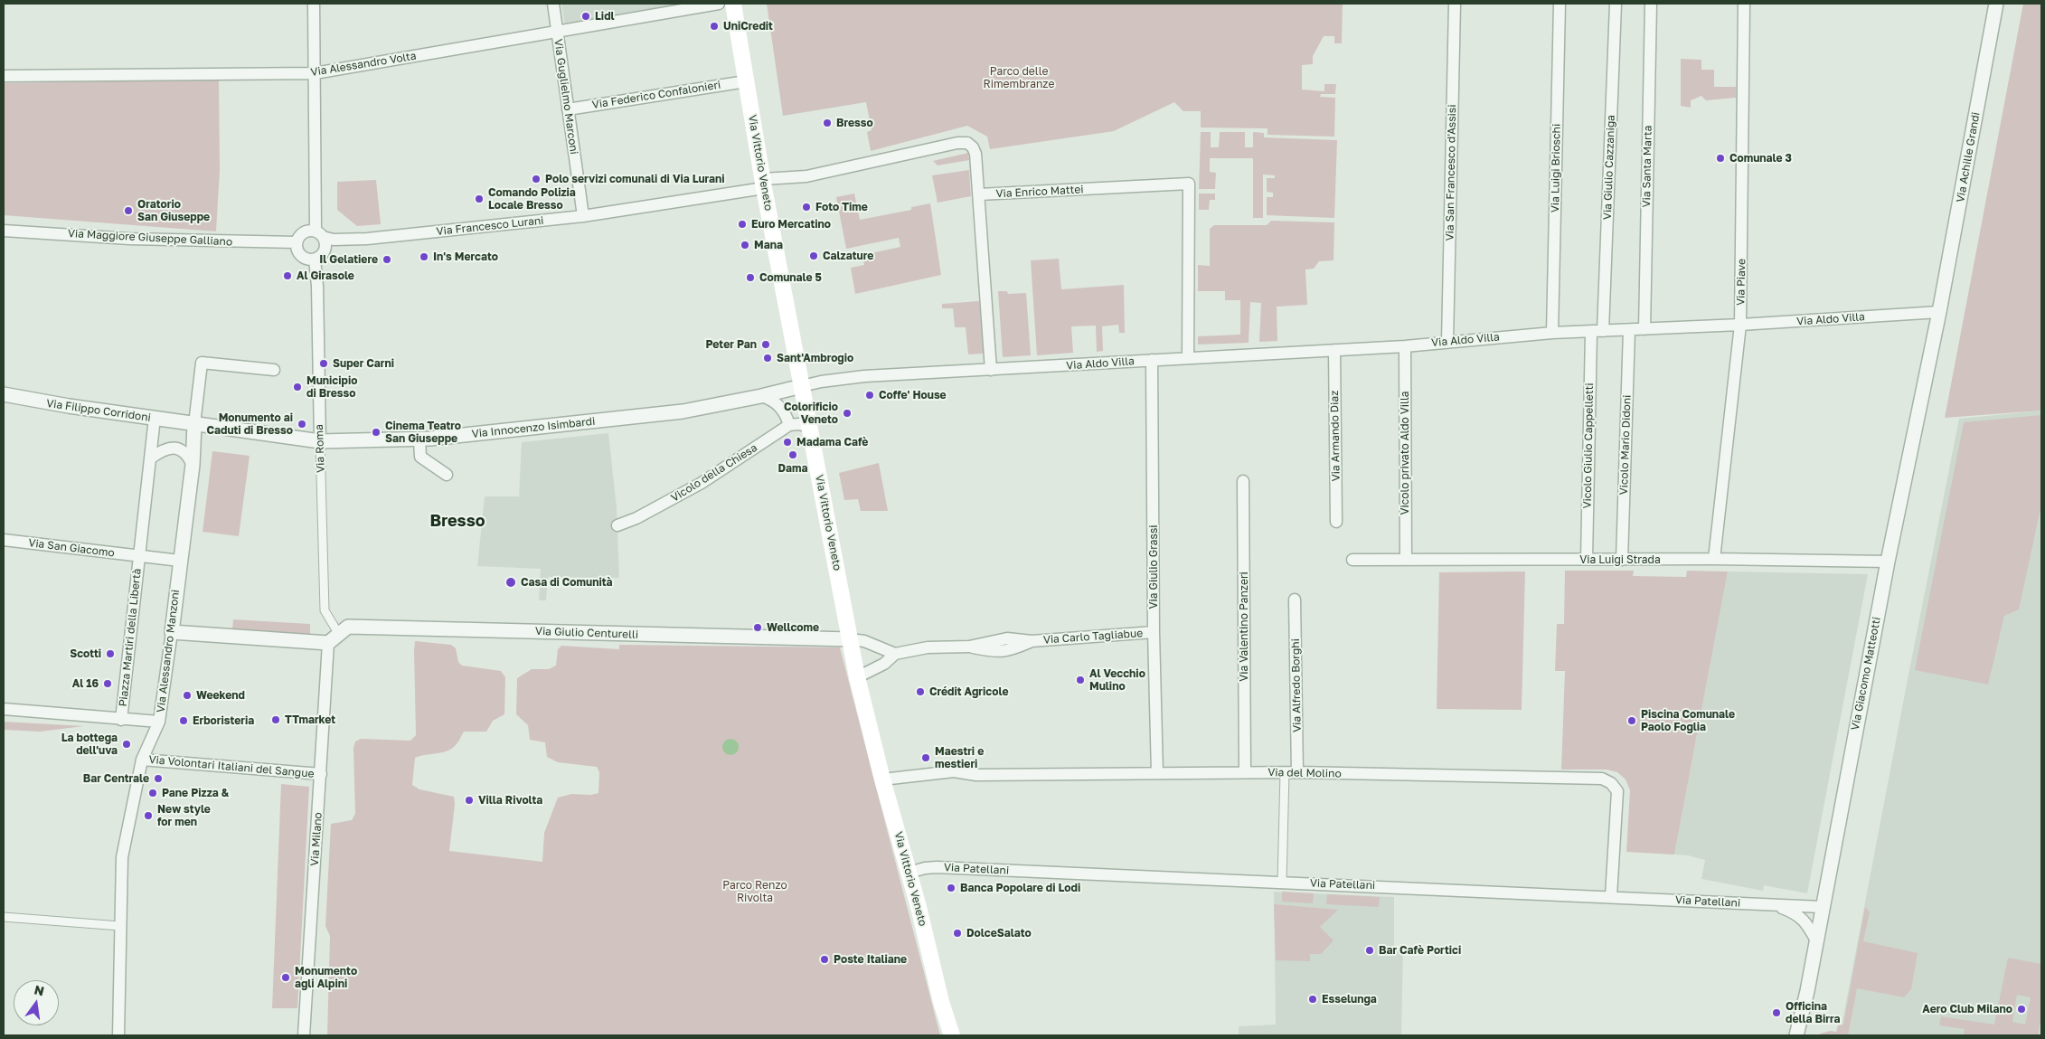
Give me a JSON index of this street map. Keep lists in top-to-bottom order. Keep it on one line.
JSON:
{"streets":{"main road":["Via Vittorio Veneto"],"street":["Via Alessandro Volta","Via Federico Confalonieri","Via Guglielmo Marconi","Via Achille Grandi","Via Santa Marta","Via Giulio Cazzaniga","Via Luigi Brioschi","Via San Francesco d'Assisi","Via Enrico Mattei","Via Francesco Lurani","Via Maggiore Giuseppe Galliano","Via Piave","Via Aldo Villa","Via Filippo Corridoni","Via Innocenzo Isimbardi","Via Armando Diaz","Vicolo Mario Didoni","Vicolo Giulio Cappelletti","Via Roma","Vicolo privato Aldo Villa","Vicolo della Chiesa","Via San Giacomo","Via Luigi Strada","Via Giulio Grassi","Via Valentino Panzeri","Via Giulio Centurelli","Via Carlo Tagliabue","Piazza Martiri della Libertà","Via Alessandro Manzoni","Via Giacomo Matteotti","Via Alfredo Borghi","Via Volontari Italiani del Sangue","Via del Molino","Via Milano","Via Patellani"]},"crossings":[["Via Alessandro Volta","Via Guglielmo Marconi"],["Via Federico Confalonieri","Via Guglielmo Marconi"],["Via Federico Confalonieri","Via Vittorio Veneto"],["Via Guglielmo Marconi","Via Francesco Lurani"],["Via Achille Grandi","Via Aldo Villa"],["Via Achille Grandi","Via Giacomo Matteotti"],["Via Vittorio Veneto","Via Enrico Mattei"],["Via Vittorio Veneto","Via Francesco Lurani"],["Via Vittorio Veneto","Via Aldo Villa"],["Via Vittorio Veneto","Via Innocenzo Isimbardi"],["Via Vittorio Veneto","Via Giulio Centurelli"],["Via Vittorio Veneto","Via Carlo Tagliabue"],["Via Vittorio Veneto","Via del Molino"],["Via Vittorio Veneto","Via Patellani"],["Via Santa Marta","Via Aldo Villa"],["Via Giulio Cazzaniga","Via Aldo Villa"],["Via Giulio Cazzaniga","Vicolo Giulio Cappelletti"],["Via Luigi Brioschi","Via Aldo Villa"],["Via San Francesco d'Assisi","Via Aldo Villa"],["Via Enrico Mattei","Via Francesco Lurani"],["Via Enrico Mattei","Via Aldo Villa"],["Via Francesco Lurani","Via Maggiore Giuseppe Galliano"],["Via Francesco Lurani","Via Roma"],["Via Maggiore Giuseppe Galliano","Via Roma"],["Via Piave","Via Aldo Villa"],["Via Piave","Via Luigi Strada"],["Via Aldo Villa","Via Innocenzo Isimbardi"],["Via Aldo Villa","Via Armando Diaz"],["Via Aldo Villa","Vicolo Mario Didoni"],["Via Aldo Villa","Vicolo Giulio Cappelletti"],["Via Aldo Villa","Vicolo privato Aldo Villa"],["Via Aldo Villa","Via Giulio Grassi"],["Via Aldo Villa","Via Giacomo Matteotti"],["Via Filippo Corridoni","Via Innocenzo Isimbardi"],["Via Filippo Corridoni","Piazza Martiri della Libertà"],["Via Filippo Corridoni","Via Alessandro Manzoni"],["Via Innocenzo Isimbardi","Via Roma"],["Via Innocenzo Isimbardi","Via Alessandro Manzoni"],["Vicolo Mario Didoni","Via Luigi Strada"],["Vicolo Giulio Cappelletti","Via Luigi Strada"],["Via Roma","Via Giulio Centurelli"],["Via Roma","Via Milano"],["Vicolo privato Aldo Villa","Via Luigi Strada"],["Via San Giacomo","Piazza Martiri della Libertà"],["Via Luigi Strada","Via Giacomo Matteotti"],["Via Giulio Grassi","Via Carlo Tagliabue"],["Via Giulio Grassi","Via del Molino"],["Via Valentino Panzeri","Via del Molino"],["Via Giulio Centurelli","Via Milano"],["Piazza Martiri della Libertà","Via Alessandro Manzoni"],["Via Alessandro Manzoni","Via Volontari Italiani del Sangue"],["Via Giacomo Matteotti","Via Patellani"],["Via Alfredo Borghi","Via del Molino"],["Via Volontari Italiani del Sangue","Via Milano"],["Via del Molino","Via Patellani"]],"districts":["Bresso"],"parks":["Parco delle Rimembranze","Parco Renzo Rivolta"],"places":["Lidl","UniCredit","Bresso","Comunale 3","Polo servizi comunali di Via Lurani","Comando Polizia Locale Bresso","Foto Time","Oratorio San Giuseppe","Euro Mercatino","Mana","Calzature","In's Mercato","Il Gelatiere","Al Girasole","Comunale 5","Peter Pan","Sant'Ambrogio","Super Carni","Municipio di Bresso","Coffe' House","Colorificio Veneto","Monumento ai Caduti di Bresso","Cinema Teatro San Giuseppe","Madama Cafè","Dama","Casa di Comunità","Wellcome","Scotti","Al Vecchio Mulino","Al 16","Crédit Agricole","Weekend","TTmarket","Erboristeria","Piscina Comunale Paolo Foglia","La bottega dell'uva","Maestri e mestieri","Bar Centrale","Pane Pizza &","Villa Rivolta","New style for men","Banca Popolare di Lodi","DolceSalato","Bar Cafè Portici","Poste Italiane","Monumento agli Alpini","Esselunga","Aero Club Milano","Officina della Birra"],"north":"top"}
